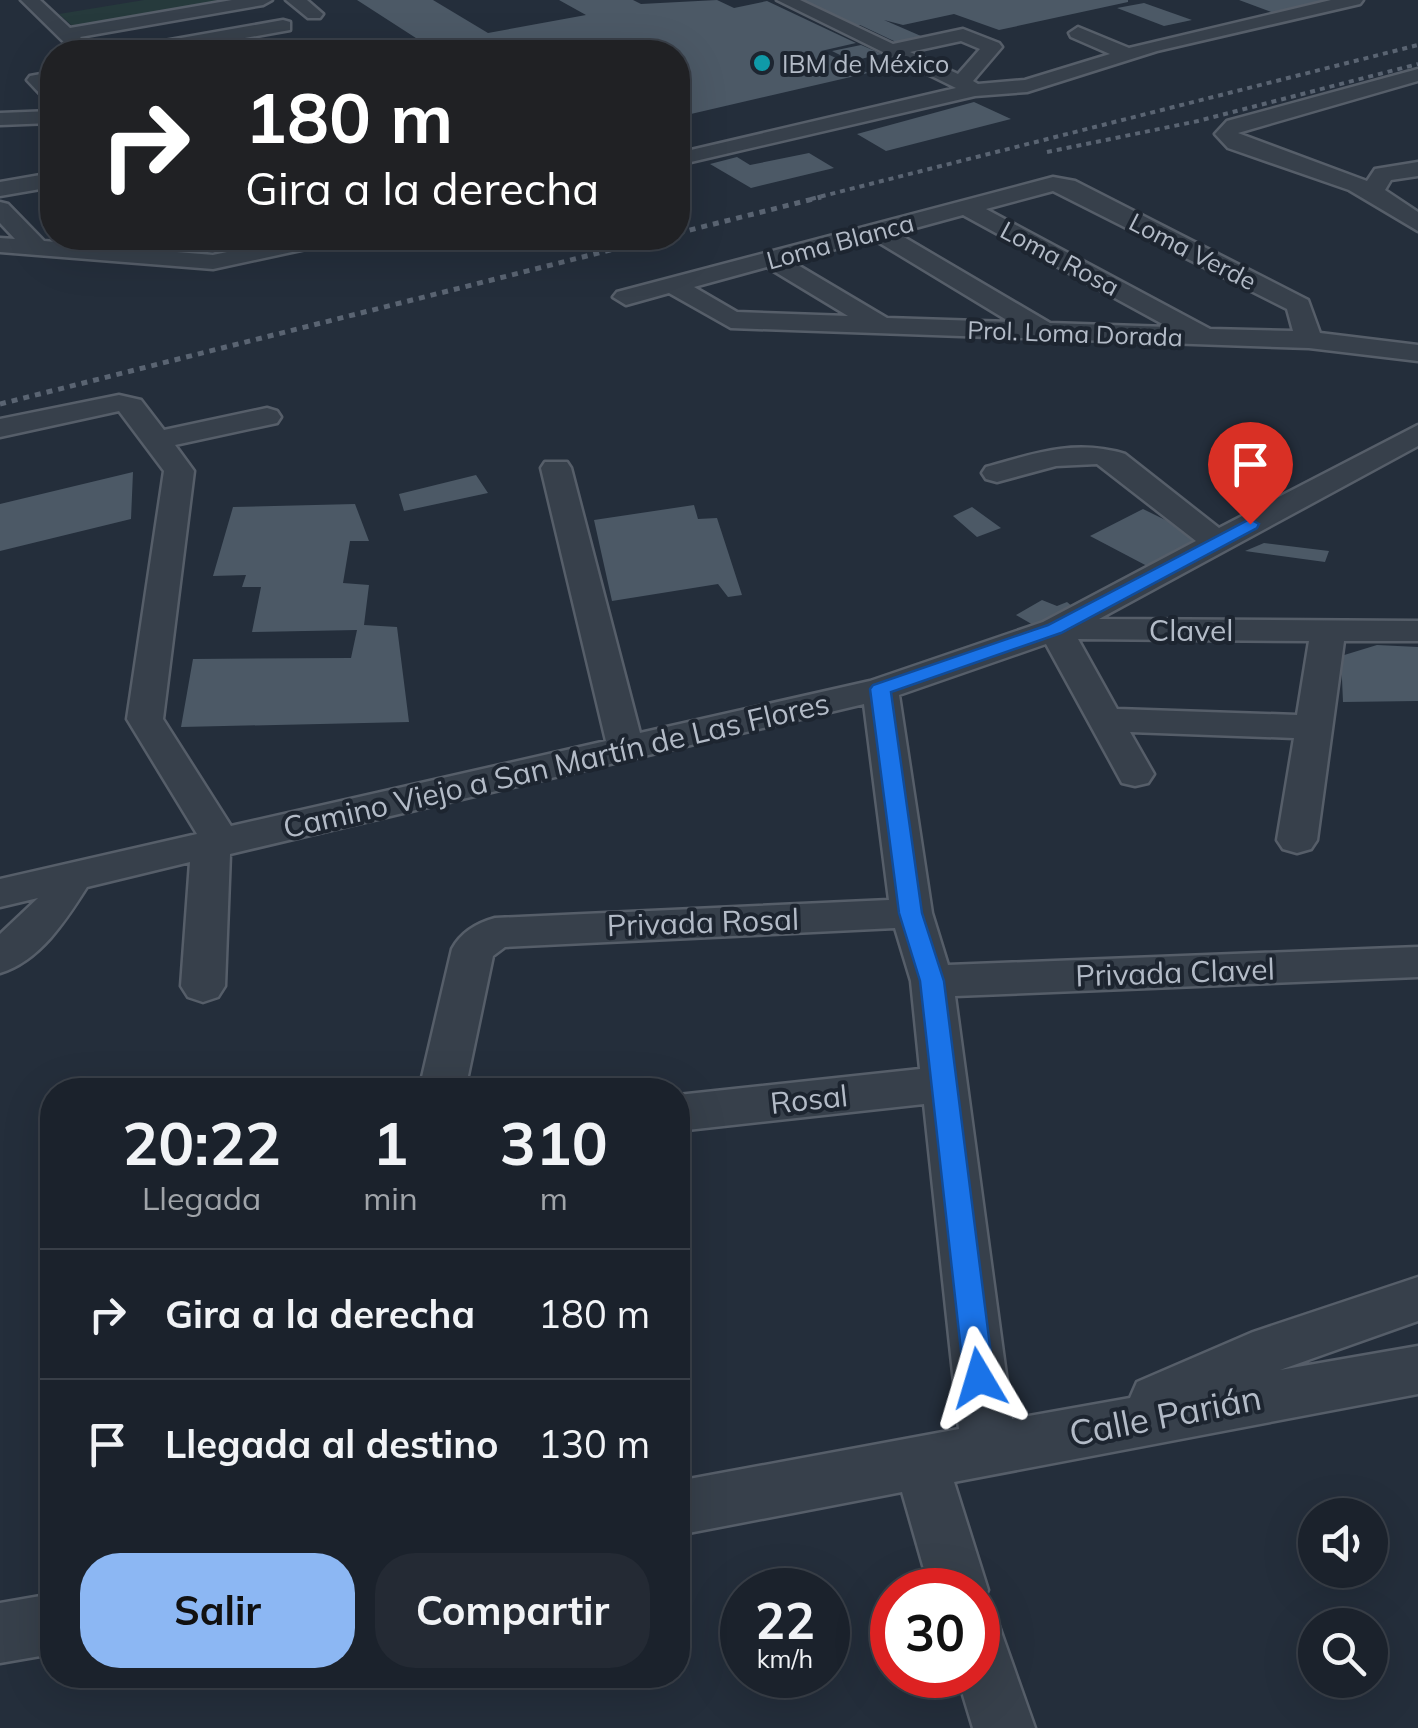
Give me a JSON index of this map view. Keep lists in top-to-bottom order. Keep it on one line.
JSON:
{"streets":{"street":["Loma Blanca","Loma Verde","Loma Rosa","Prol. Loma Dorada","Clavel","Camino Viejo a San Martín de Las Flores","Privada Rosal","Privada Clavel","Rosal","Calle Parián"]},"crossings":[["Loma Blanca","Loma Verde"],["Loma Blanca","Loma Rosa"],["Loma Blanca","Prol. Loma Dorada"],["Loma Verde","Prol. Loma Dorada"],["Loma Rosa","Prol. Loma Dorada"],["Clavel","Camino Viejo a San Martín de Las Flores"]],"places":["IBM de México"],"page":{"turn":["180 m","Gira a la derecha"],"eta":["20:22","Llegada","1","min","310","m"],"list":[{"name":"Gira a la derecha","value":"180 m"},{"name":"Llegada al destino","value":"130 m"}],"buttons":["Salir","Compartir"],"speed":"22 km/h","limit":"30"}}
